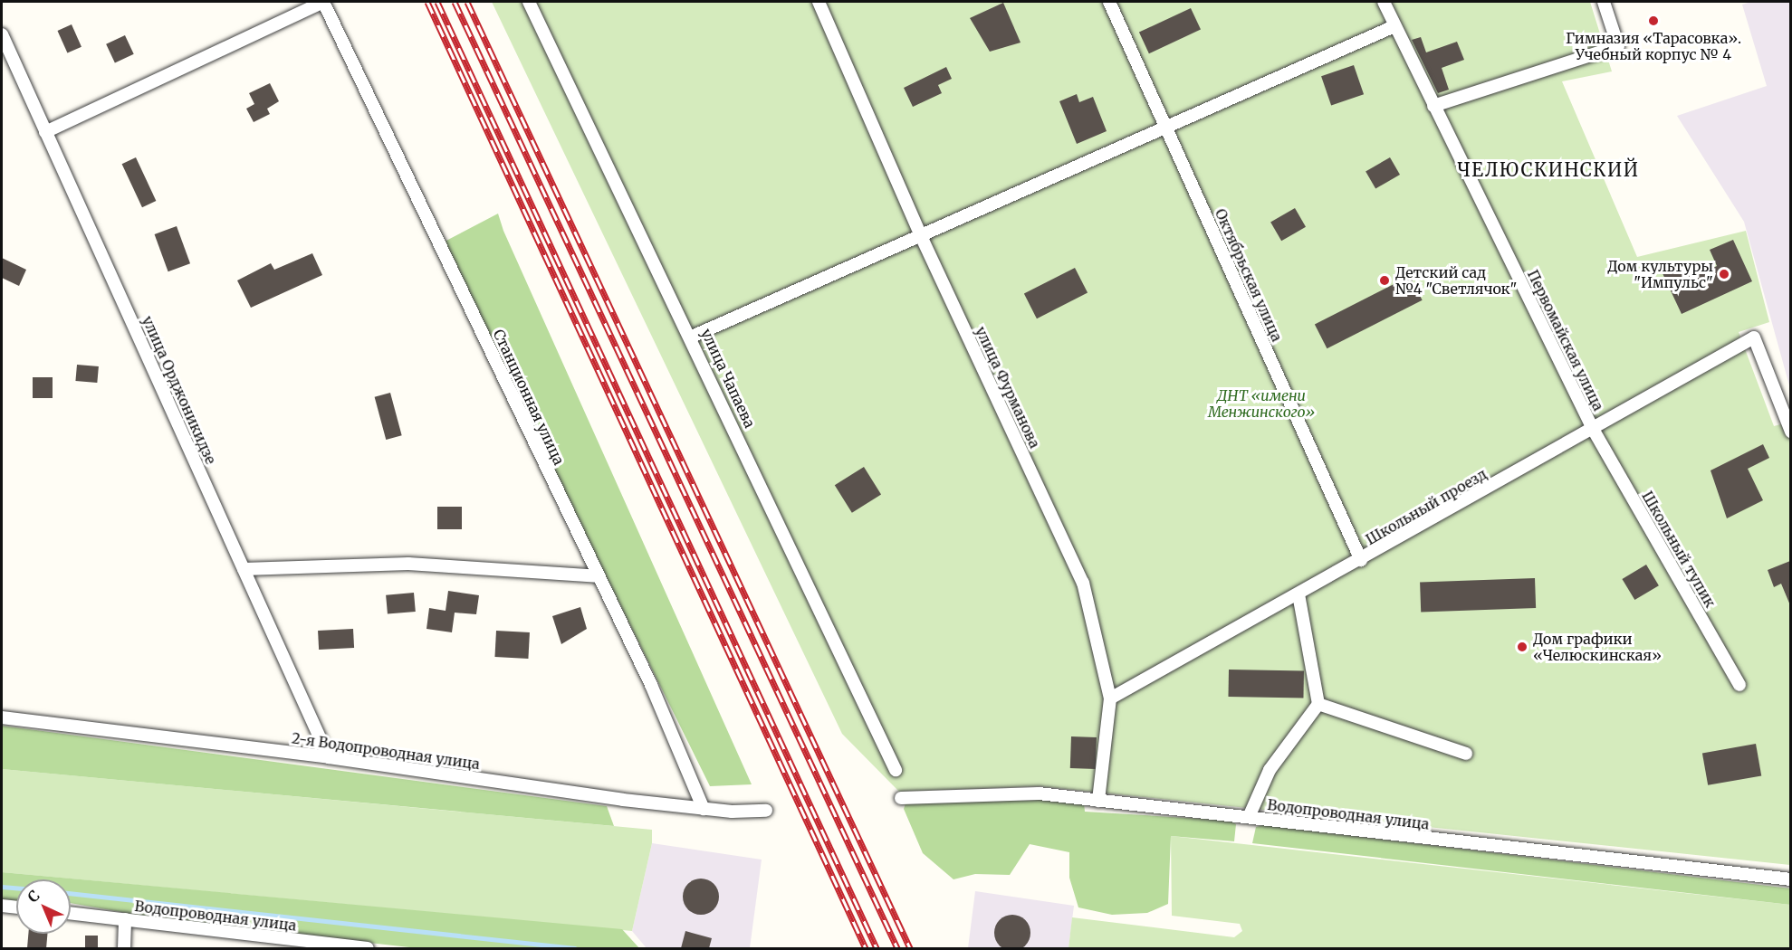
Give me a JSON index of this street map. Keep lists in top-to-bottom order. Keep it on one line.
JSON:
{"streets":{"street":["Октябрьская улица","Первомайская улица","улица Чапаева","улица Фурманова","улица Орджоникидзе","Станционная улица","Школьный проезд","Школьный тупик","2-я Водопроводная улица","Водопроводная улица"]},"crossings":[["Октябрьская улица","Школьный проезд"],["Первомайская улица","Школьный проезд"],["Первомайская улица","Школьный тупик"],["улица Фурманова","Школьный проезд"],["улица Фурманова","Водопроводная улица"],["улица Орджоникидзе","2-я Водопроводная улица"],["Станционная улица","2-я Водопроводная улица"],["Школьный проезд","Школьный тупик"]],"districts":["ЧЕЛЮСКИНСКИЙ"],"parks":["ДНТ «имени Менжинского»"],"places":["Гимназия «Тарасовка». Учебный корпус № 4","Дом культуры \"Импульс\"","Детский сад №4 \"Светлячок\"","Дом графики «Челюскинская»"],"north":"top left"}
